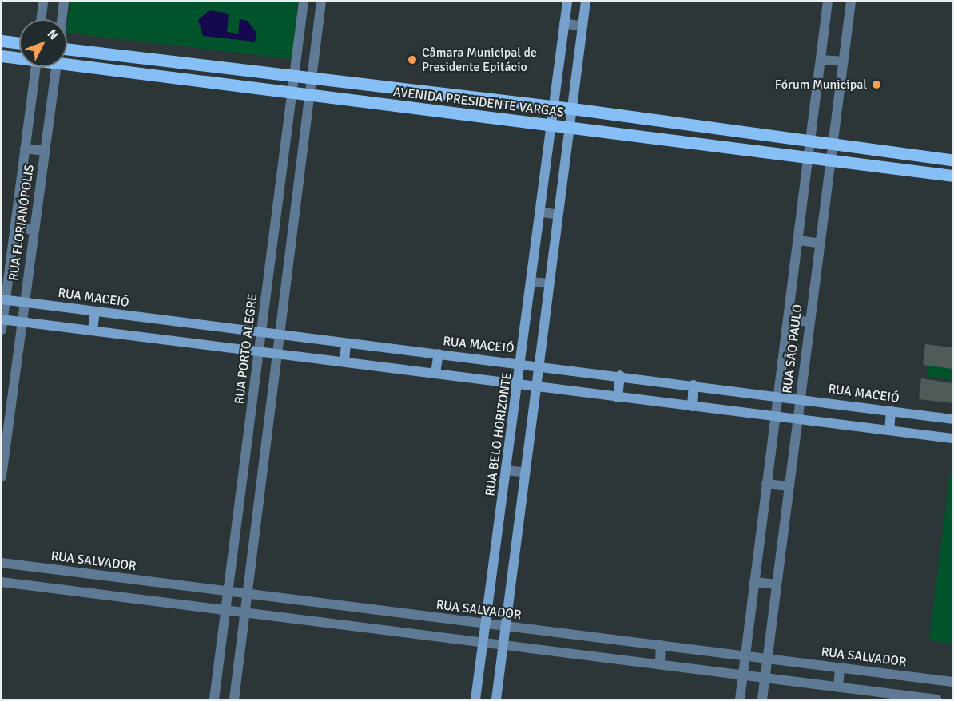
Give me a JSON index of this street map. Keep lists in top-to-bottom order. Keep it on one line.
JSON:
{"streets":{"main road":["AVENIDA PRESIDENTE VARGAS"],"street":["RUA FLORIANÓPOLIS","RUA MACEIÓ","RUA PORTO ALEGRE","RUA SÃO PAULO","RUA BELO HORIZONTE","RUA SALVADOR"]},"crossings":[["AVENIDA PRESIDENTE VARGAS","RUA PORTO ALEGRE"],["AVENIDA PRESIDENTE VARGAS","RUA SÃO PAULO"],["AVENIDA PRESIDENTE VARGAS","RUA BELO HORIZONTE"],["RUA FLORIANÓPOLIS","RUA MACEIÓ"],["RUA MACEIÓ","RUA PORTO ALEGRE"],["RUA MACEIÓ","RUA SÃO PAULO"],["RUA MACEIÓ","RUA BELO HORIZONTE"],["RUA PORTO ALEGRE","RUA SALVADOR"],["RUA SÃO PAULO","RUA SALVADOR"],["RUA BELO HORIZONTE","RUA SALVADOR"]],"places":["Câmara Municipal de Presidente Epitácio","Fórum Municipal"],"north":"top right"}
